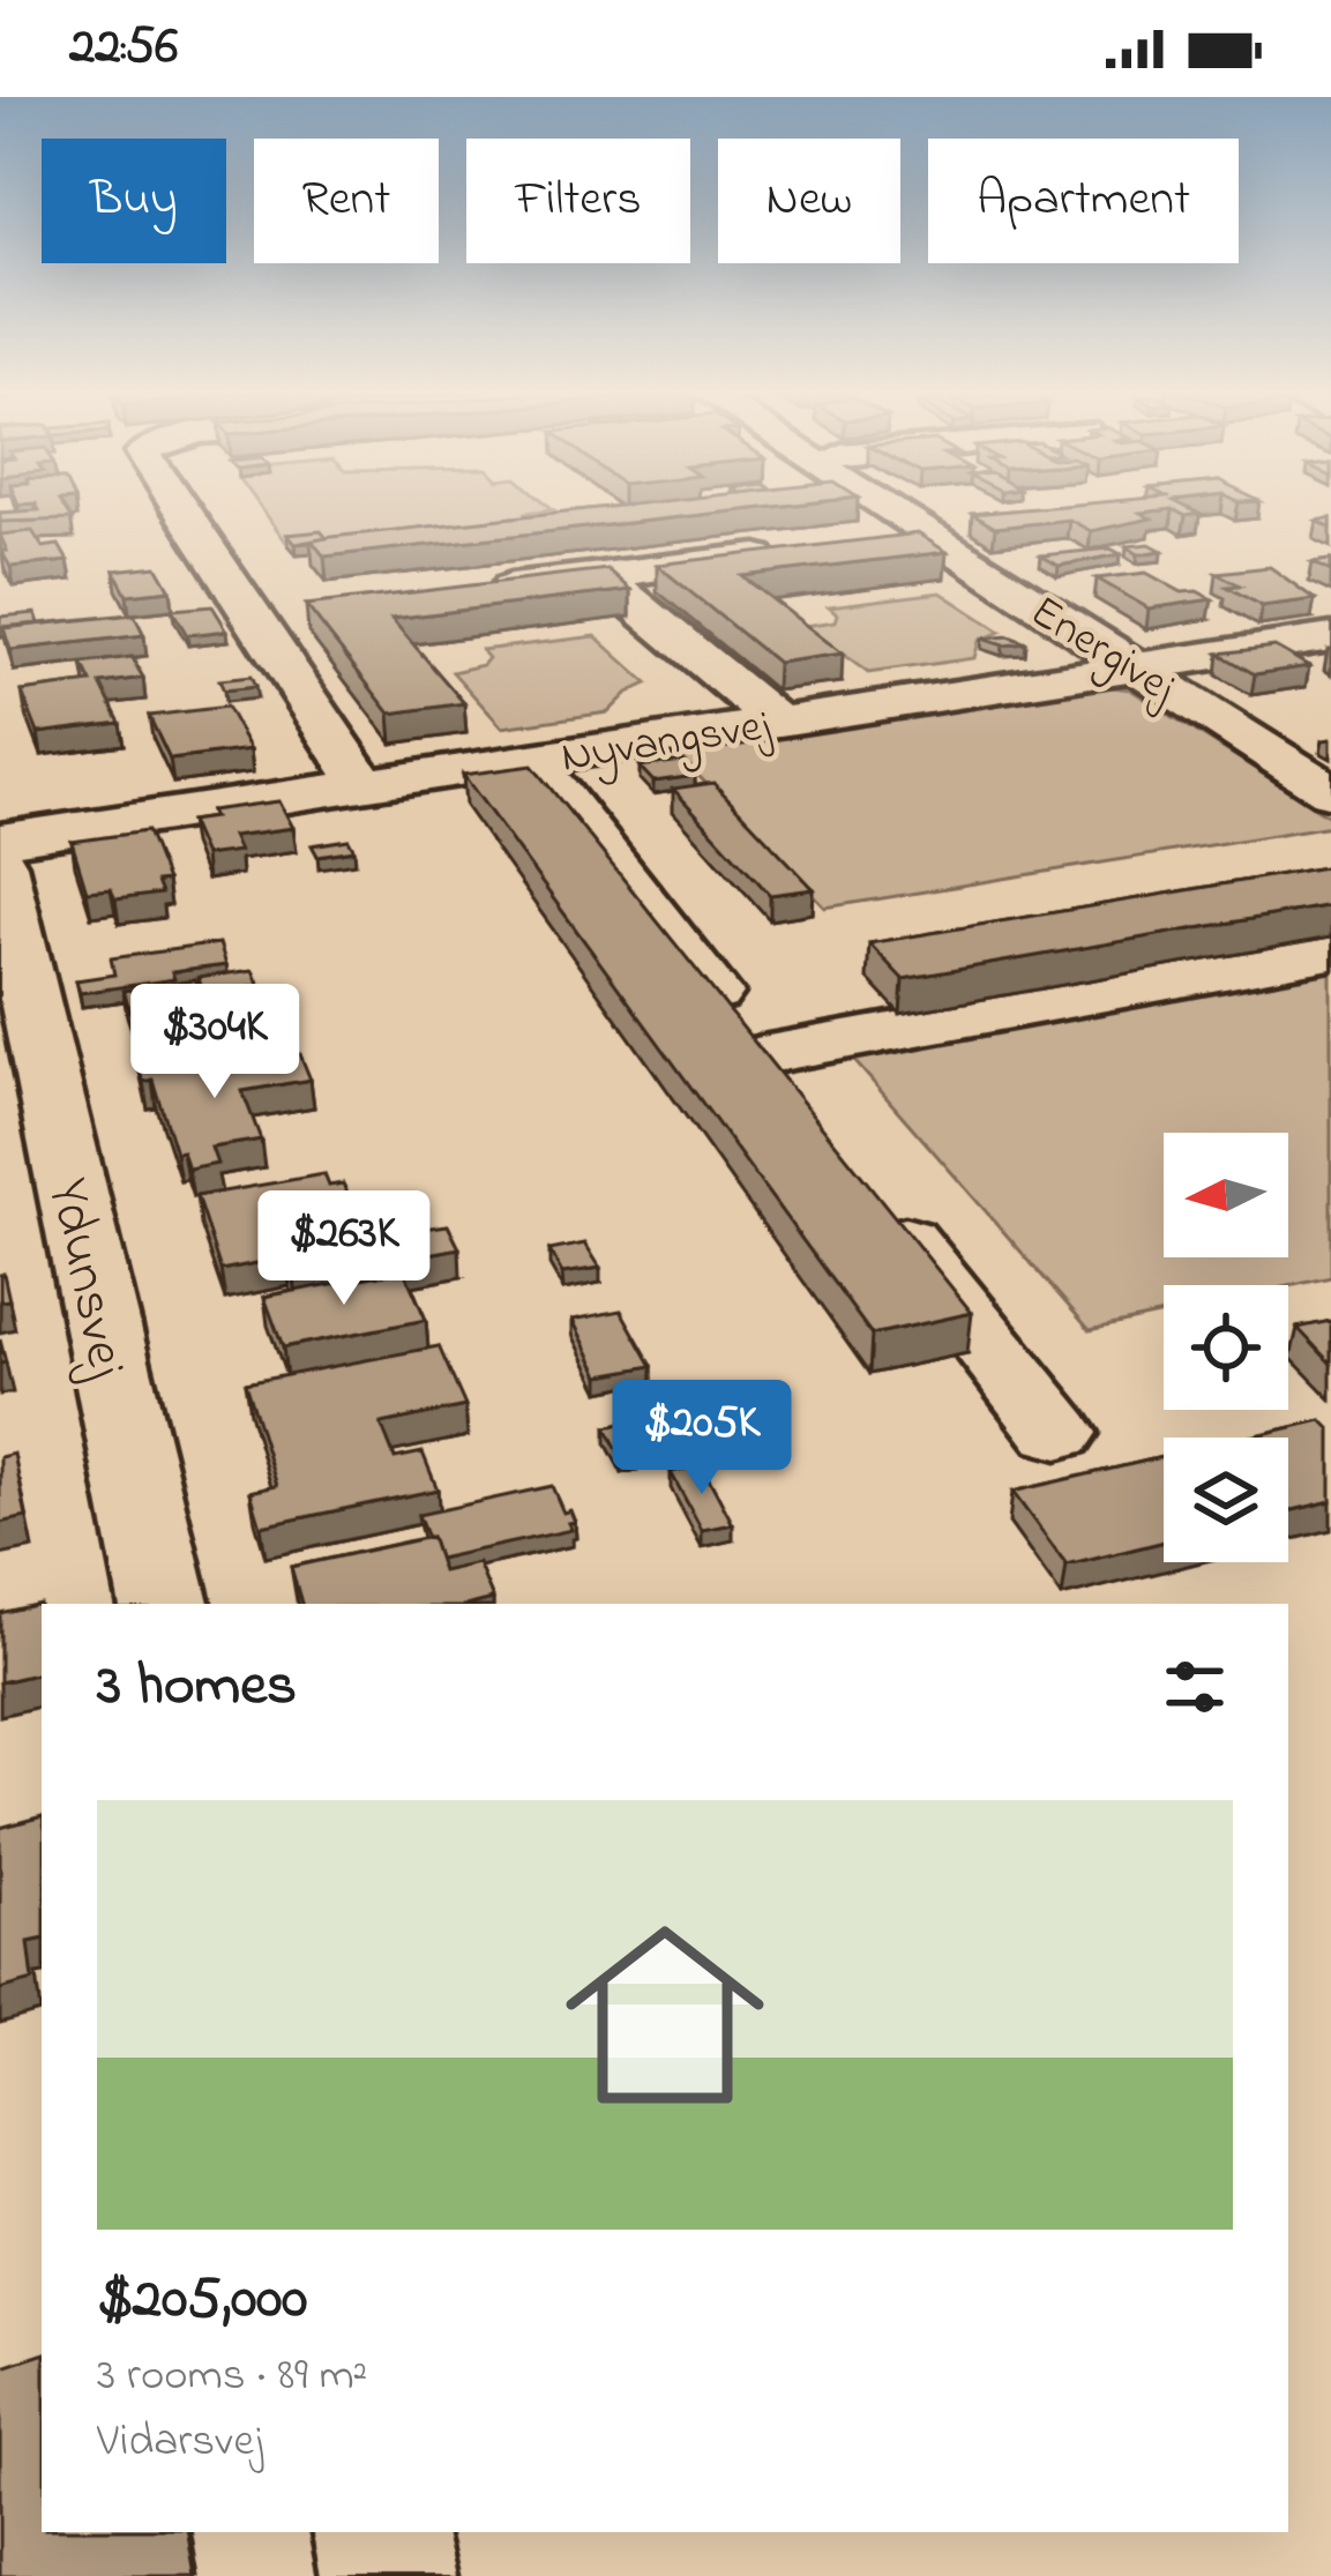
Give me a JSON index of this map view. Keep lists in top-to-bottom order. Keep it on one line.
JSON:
{"streets":{"street":["Energivej","Nyvangsvej","Ydunsvej"]},"crossings":[["Energivej","Nyvangsvej"]],"north":"left","page":{"status":"22:56","chip":["Buy","Rent","Filters","New","Apartment"],"price":["$304K","$263K","$205K"],"heading":"3 homes","list":[{"name":"$205,000","note":"3 rooms · 89 m² · Vidarsvej"}]}}
